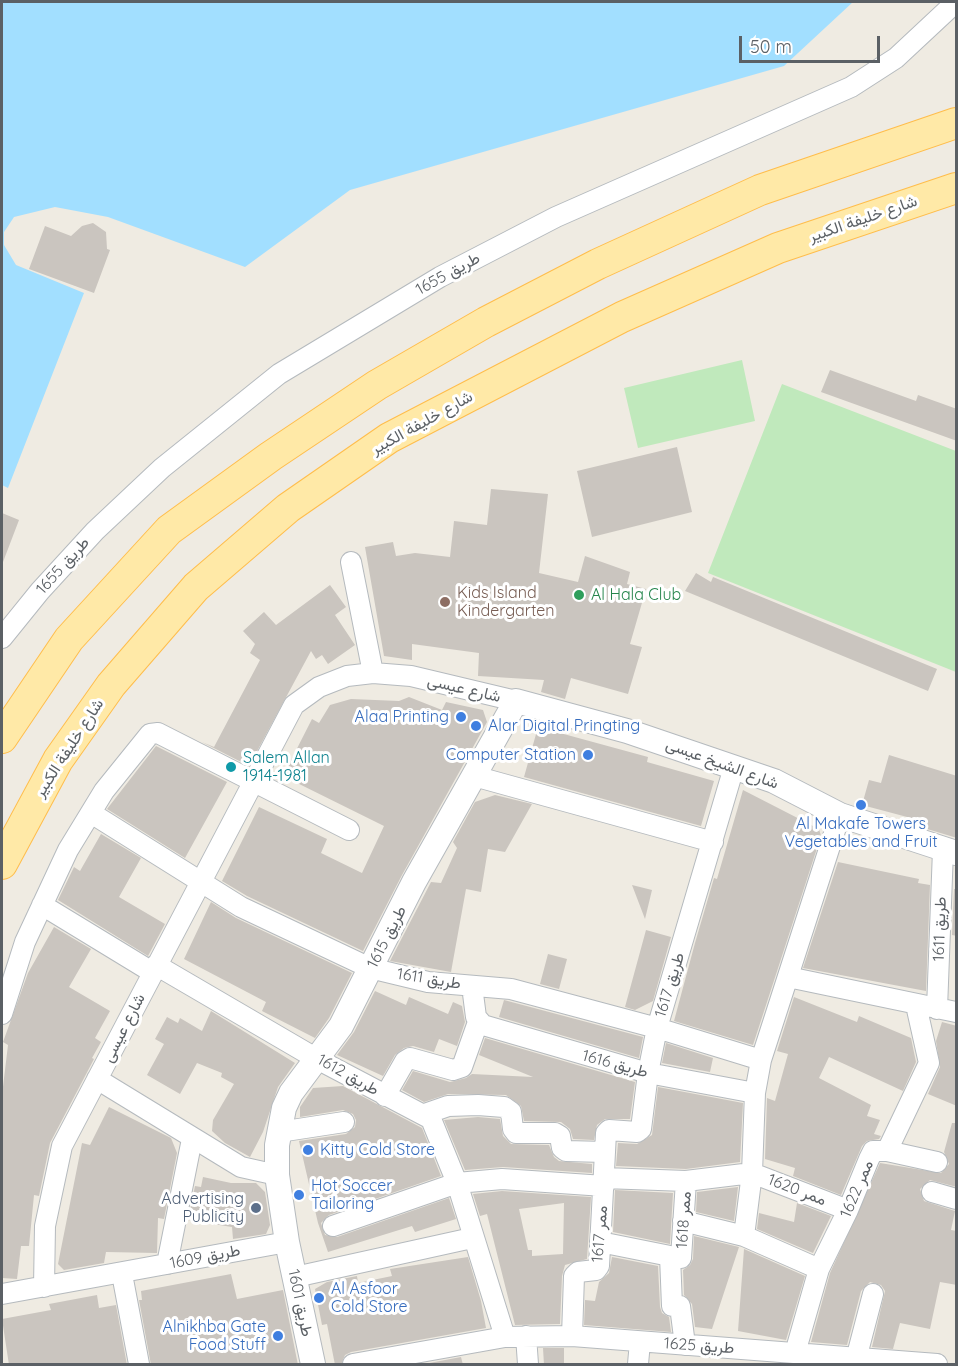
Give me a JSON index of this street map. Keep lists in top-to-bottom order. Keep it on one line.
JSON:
{"streets":{"main road":["شارع خليفة الكبير"],"street":["طريق 1655","شارع عيسى","شارع الشيخ عيسى","طريق 1611","طريق 1615","طريق 1617","طريق 1616","طريق 1612","ممر 1622","ممر 1620","ممر 1618","ممر 1617","طريق 1609","طريق 1601","طريق 1625"]},"crossings":[["شارع عيسى","شارع الشيخ عيسى"],["شارع عيسى","طريق 1611"],["شارع عيسى","طريق 1615"],["شارع عيسى","طريق 1612"],["شارع عيسى","طريق 1609"],["شارع الشيخ عيسى","طريق 1611"],["شارع الشيخ عيسى","طريق 1615"],["شارع الشيخ عيسى","طريق 1617"],["طريق 1611","طريق 1615"],["طريق 1611","طريق 1617"],["طريق 1615","طريق 1612"],["طريق 1615","طريق 1609"],["طريق 1615","طريق 1601"],["طريق 1617","طريق 1616"],["طريق 1617","ممر 1617"],["طريق 1616","ممر 1620"],["ممر 1622","ممر 1620"],["ممر 1622","طريق 1625"],["ممر 1620","ممر 1618"],["ممر 1618","ممر 1617"],["ممر 1618","طريق 1625"],["ممر 1617","طريق 1625"],["طريق 1609","طريق 1601"]],"places":["Al Hala Club","Kids Island Kindergarten","Alaa Printing","Alar Digital Pringting","Computer Station","Salem Allan 1914-1981","Al Makafe Towers Vegetables and Fruit","Kitty Cold Store","Hot Soccer Tailoring","Advertising Publicity","Al Asfoor Cold Store","Alnikhba Gate Food Stuff"],"scale_bar":"50 m"}
